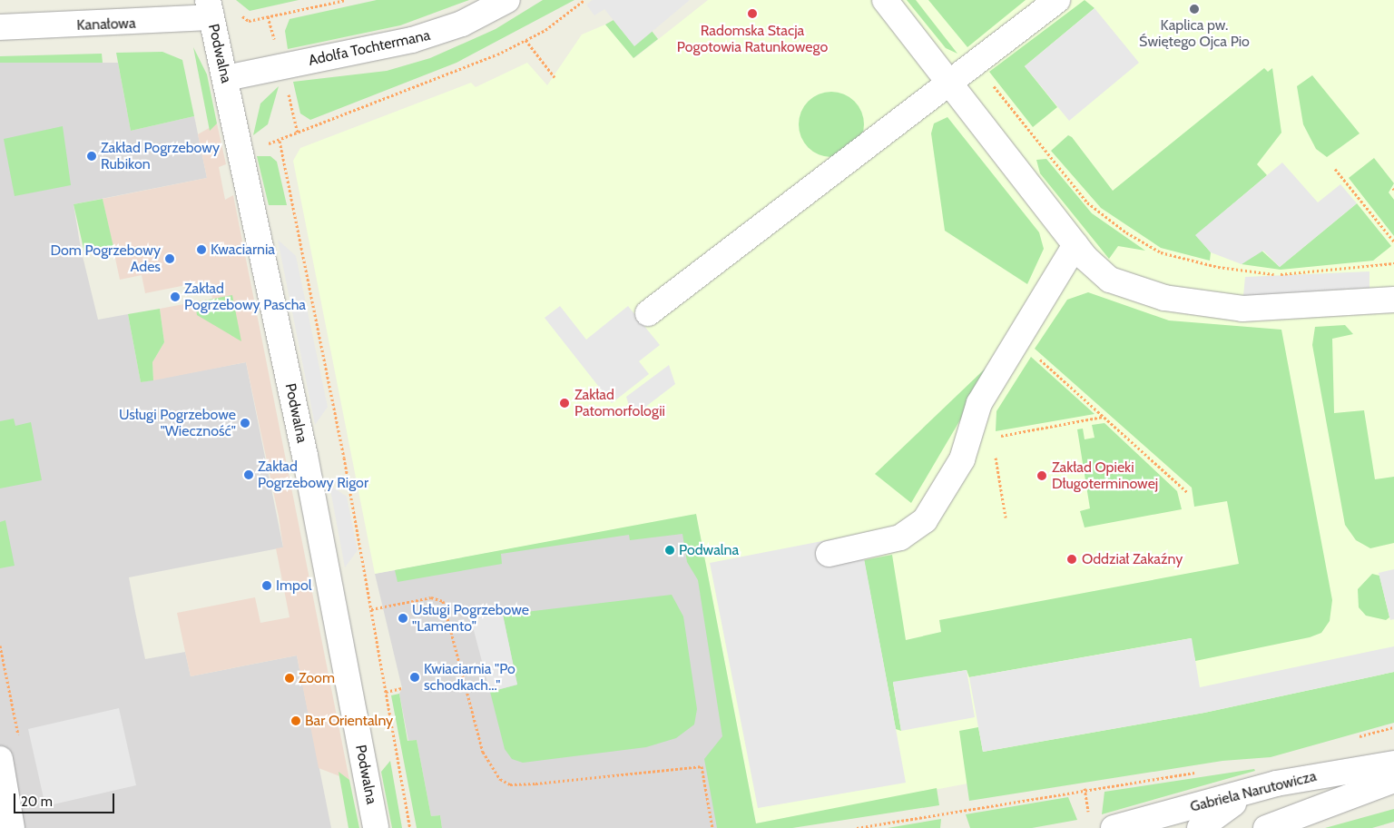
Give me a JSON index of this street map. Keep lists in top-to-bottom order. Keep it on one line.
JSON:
{"streets":{"street":["Kanałowa","Adolfa Tochtermana","Podwalna","Gabriela Narutowicza"]},"crossings":[["Kanałowa","Podwalna"],["Adolfa Tochtermana","Podwalna"]],"places":["Kaplica pw. Świętego Ojca Pio","Radomska Stacja Pogotowia Ratunkowego","Zakład Pogrzebowy Rubikon","Kwaciarnia","Dom Pogrzebowy Ades","Zakład Pogrzebowy Pascha","Zakład Patomorfologii","Usługi Pogrzebowe \"Wieczność\"","Zakład Pogrzebowy Rigor","Zakład Opieki Długoterminowej","Podwalna","Oddział Zakaźny","Impol","Usługi Pogrzebowe \"Lamento\"","Kwiaciarnia \"Po schodkach...\"","Zoom","Bar Orientalny"],"scale_bar":"20 m"}
